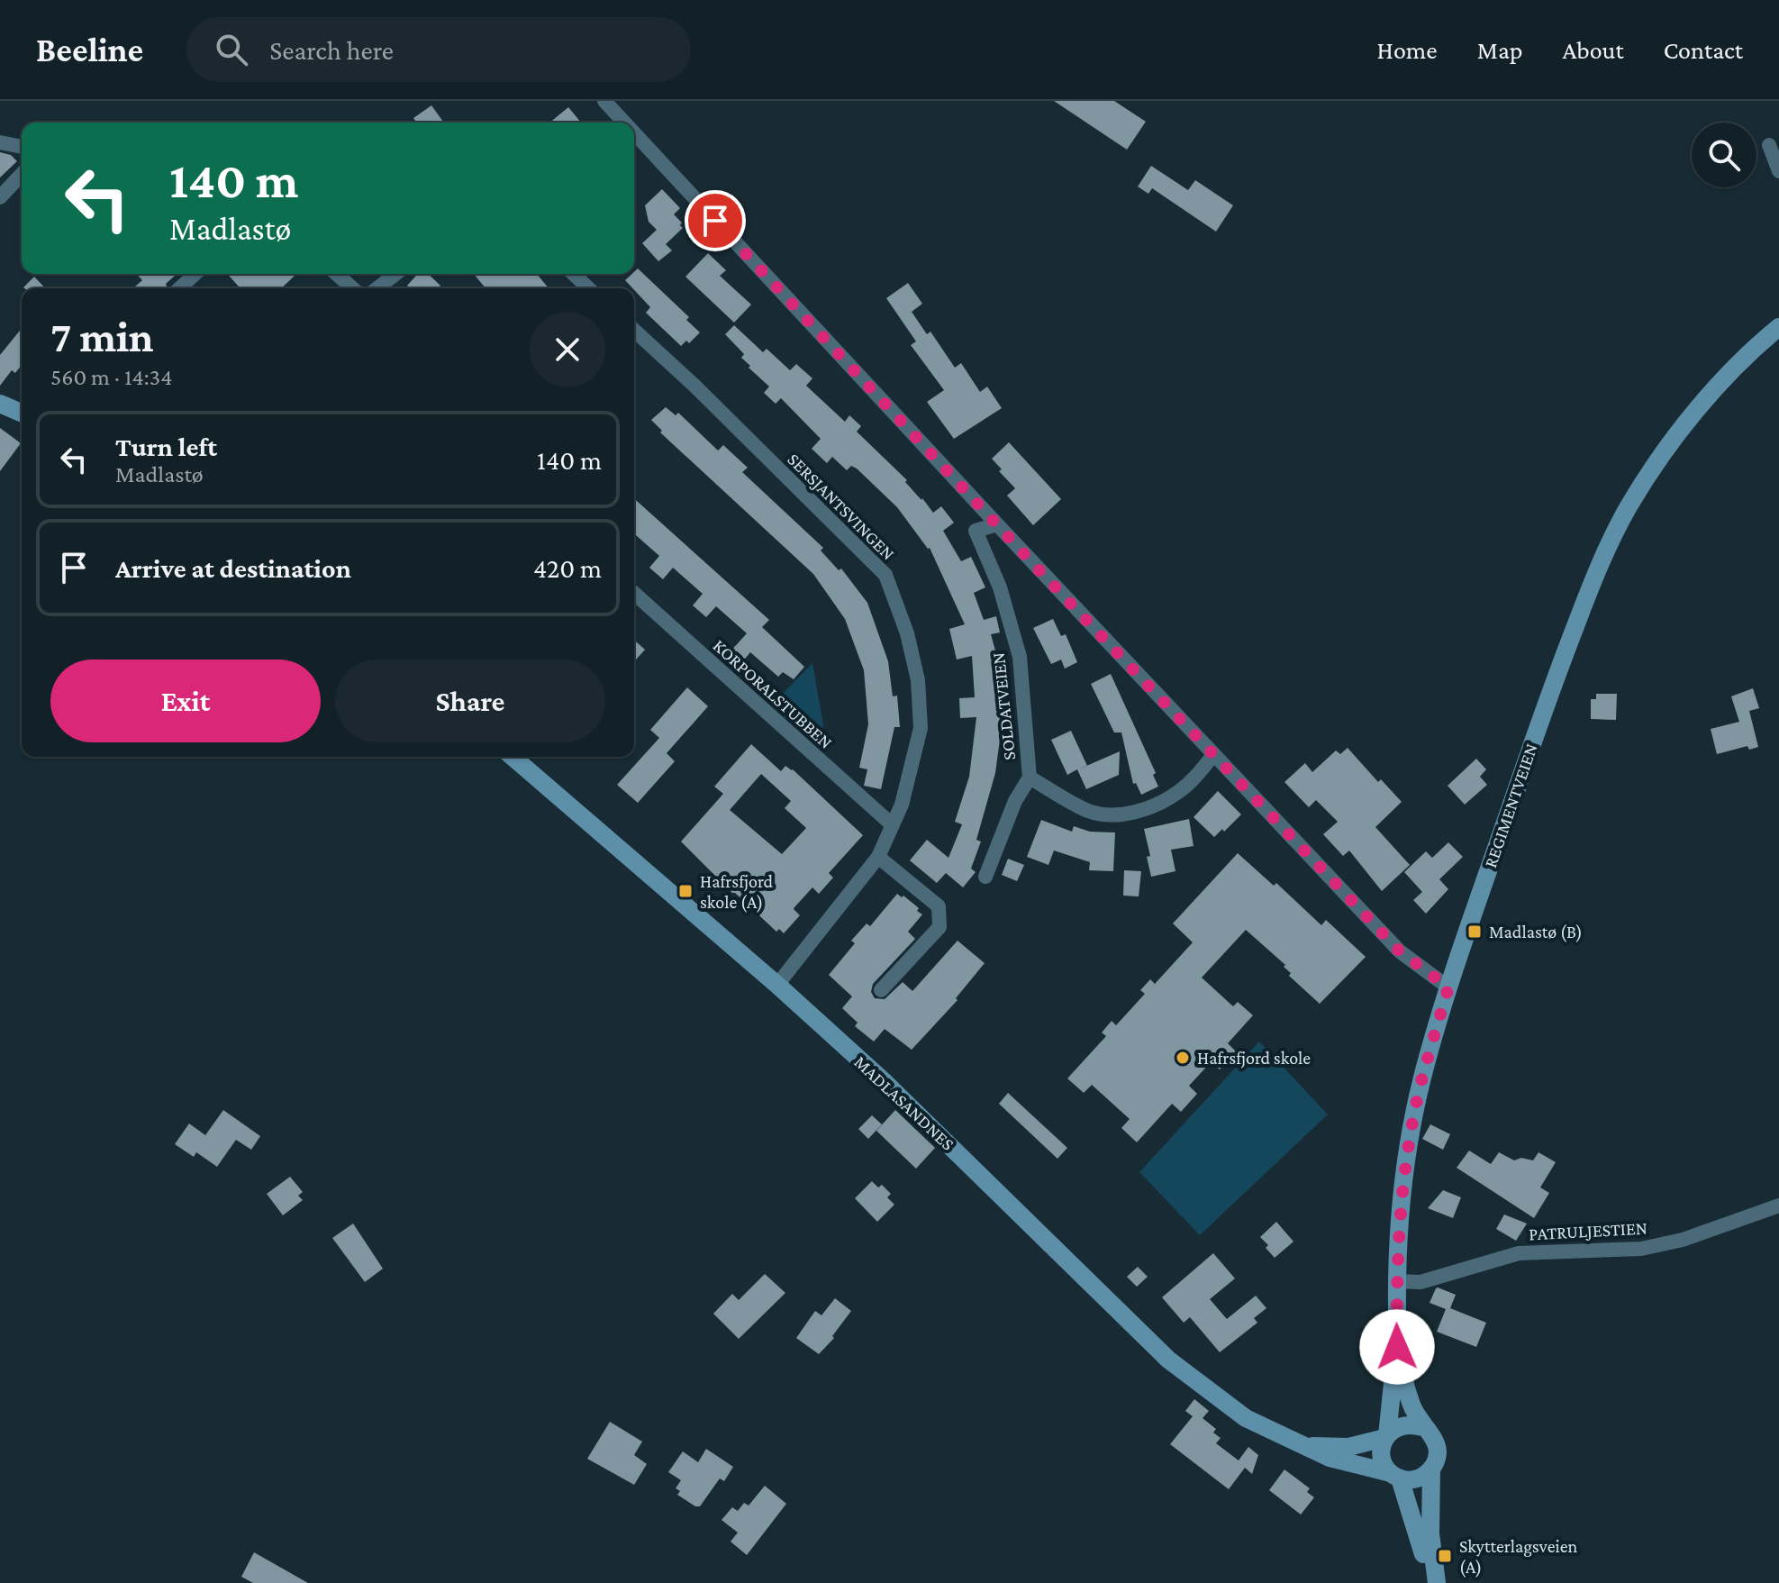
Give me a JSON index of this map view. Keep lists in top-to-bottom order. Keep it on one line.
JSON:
{"streets":{"main road":["REGIMENTVEIEN","MADLASANDNES"],"street":["SERSJANTSVINGEN","KORPORALSTUBBEN","SOLDATVEIEN","PATRULJESTIEN"]},"crossings":[["SERSJANTSVINGEN","KORPORALSTUBBEN"],["SERSJANTSVINGEN","MADLASANDNES"],["REGIMENTVEIEN","MADLASANDNES"],["REGIMENTVEIEN","PATRULJESTIEN"]],"places":{"transit":["Hafrsfjord skole (A)","Madlastø (B)","Skytterlagsveien (A)"],"other":["Hafrsfjord skole"]},"page":{"header":"Beeline","search":"Search here","nav":["Home","Map","About","Contact"],"turn":["140 m","Madlastø"],"heading":["7 min","560 m · 14:34"],"list":[{"name":"Turn left","note":"Madlastø","value":"140 m"},{"name":"Arrive at destination","value":"420 m"}],"buttons":["Exit","Share"]}}
